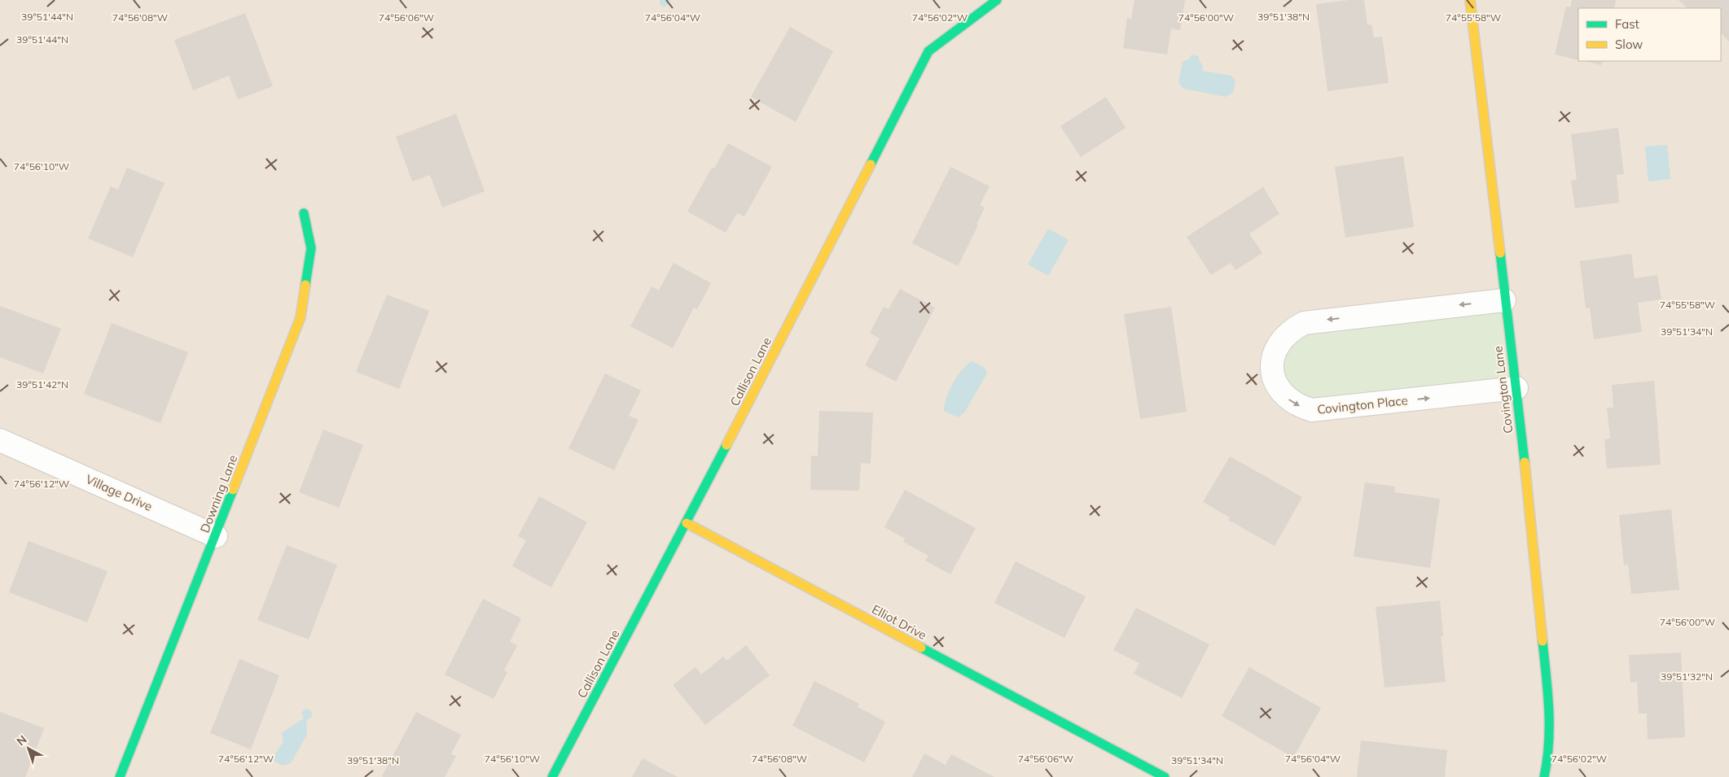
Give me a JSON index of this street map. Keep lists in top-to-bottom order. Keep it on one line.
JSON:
{"streets":{"street":["Callison Lane","Covington Lane","Covington Place","Village Drive","Downing Lane","Elliot Drive"]},"crossings":[["Callison Lane","Elliot Drive"],["Covington Lane","Covington Place"],["Village Drive","Downing Lane"]],"legend":["Fast","Slow"],"north":"top left","coordinates":["39°51'44\"N","39°51'38\"N","74°56'08\"W","74°56'06\"W","74°56'04\"W","74°56'00\"W","74°55'58\"W","74°56'02\"W","74°56'10\"W","39°51'34\"N","39°51'42\"N","74°56'12\"W","39°51'32\"N"]}
